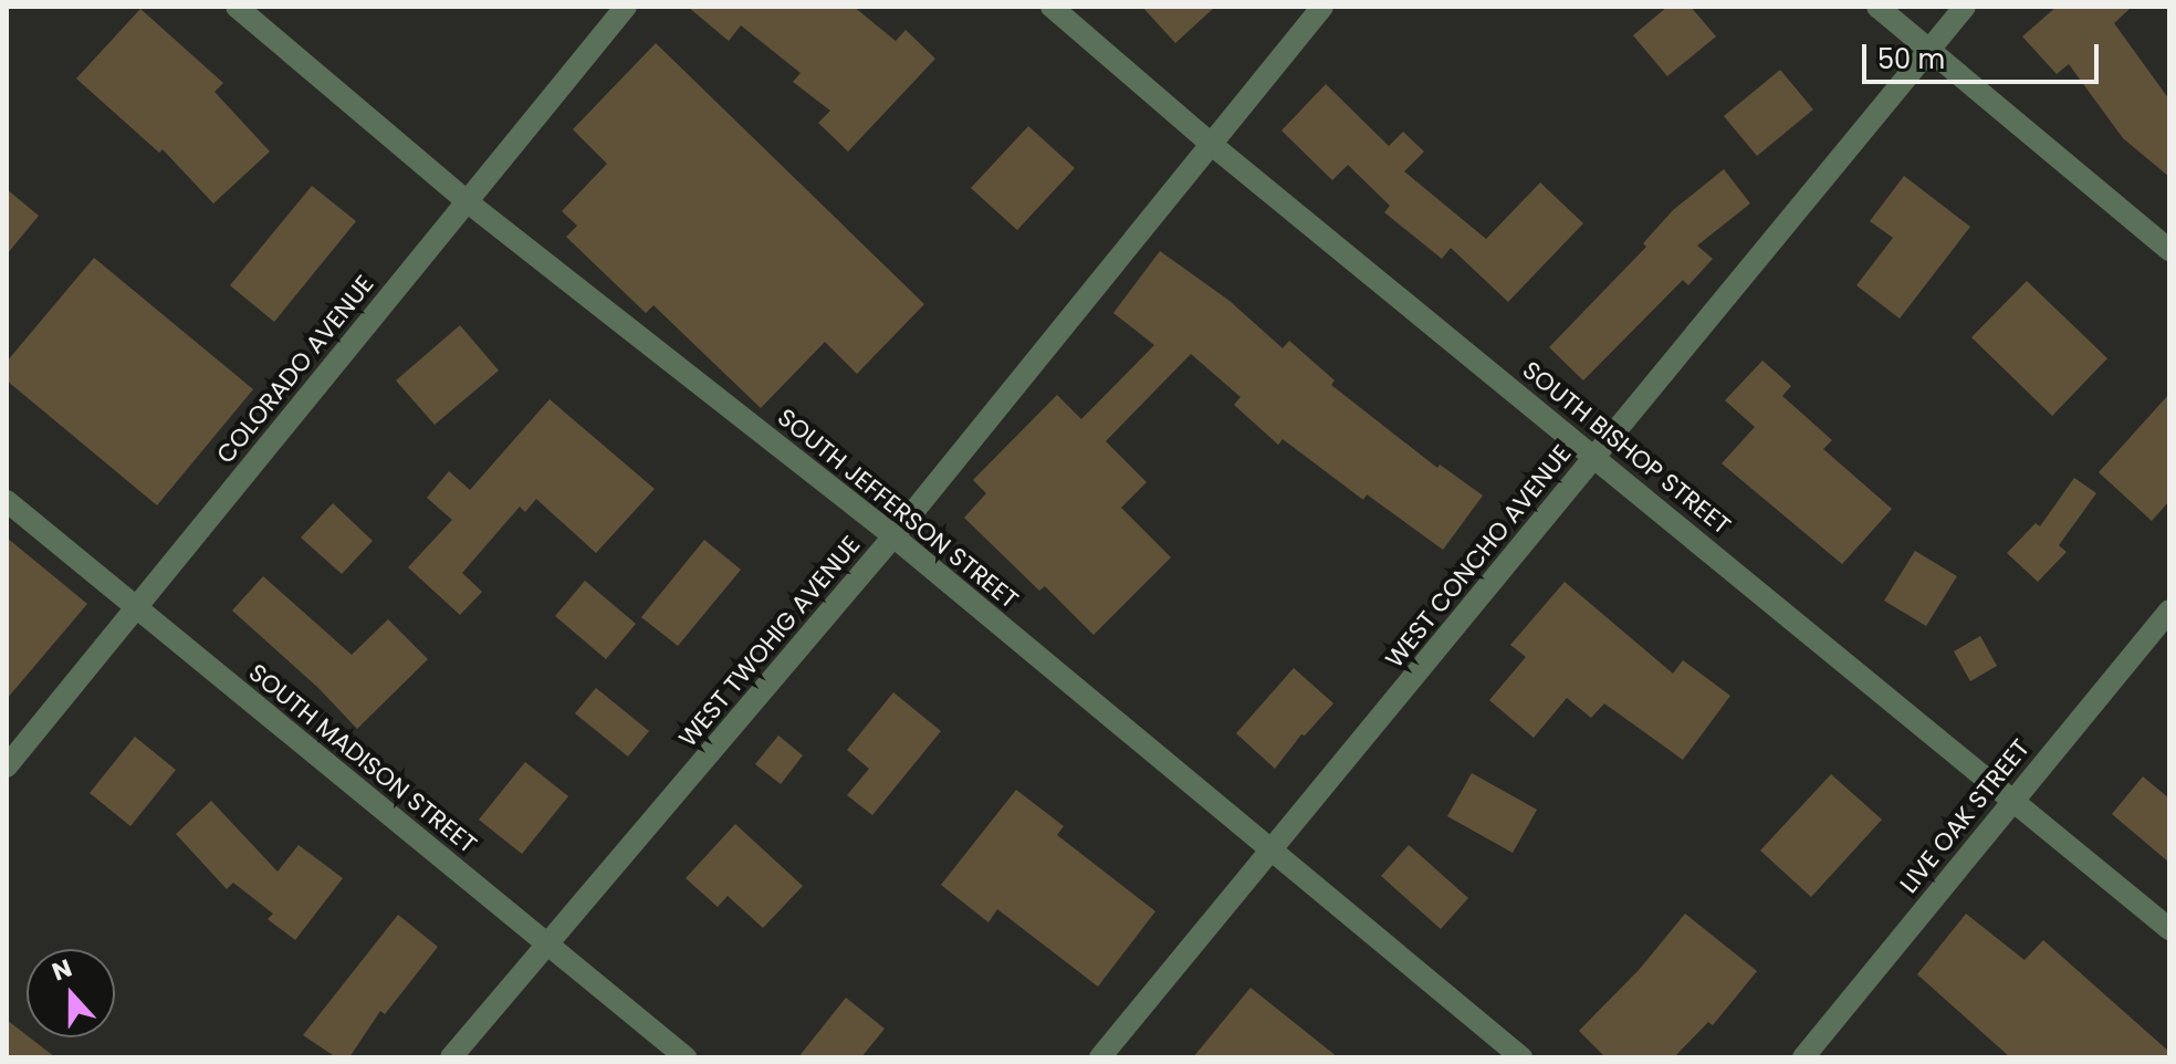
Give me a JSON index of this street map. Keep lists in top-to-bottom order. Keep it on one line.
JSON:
{"streets":{"street":["COLORADO AVENUE","SOUTH BISHOP STREET","SOUTH JEFFERSON STREET","WEST CONCHO AVENUE","WEST TWOHIG AVENUE","SOUTH MADISON STREET","LIVE OAK STREET"]},"crossings":[["COLORADO AVENUE","SOUTH JEFFERSON STREET"],["COLORADO AVENUE","SOUTH MADISON STREET"],["SOUTH BISHOP STREET","WEST CONCHO AVENUE"],["SOUTH BISHOP STREET","WEST TWOHIG AVENUE"],["SOUTH BISHOP STREET","LIVE OAK STREET"],["SOUTH JEFFERSON STREET","WEST CONCHO AVENUE"],["SOUTH JEFFERSON STREET","WEST TWOHIG AVENUE"],["WEST TWOHIG AVENUE","SOUTH MADISON STREET"]],"scale_bar":"50 m","north":"top"}
